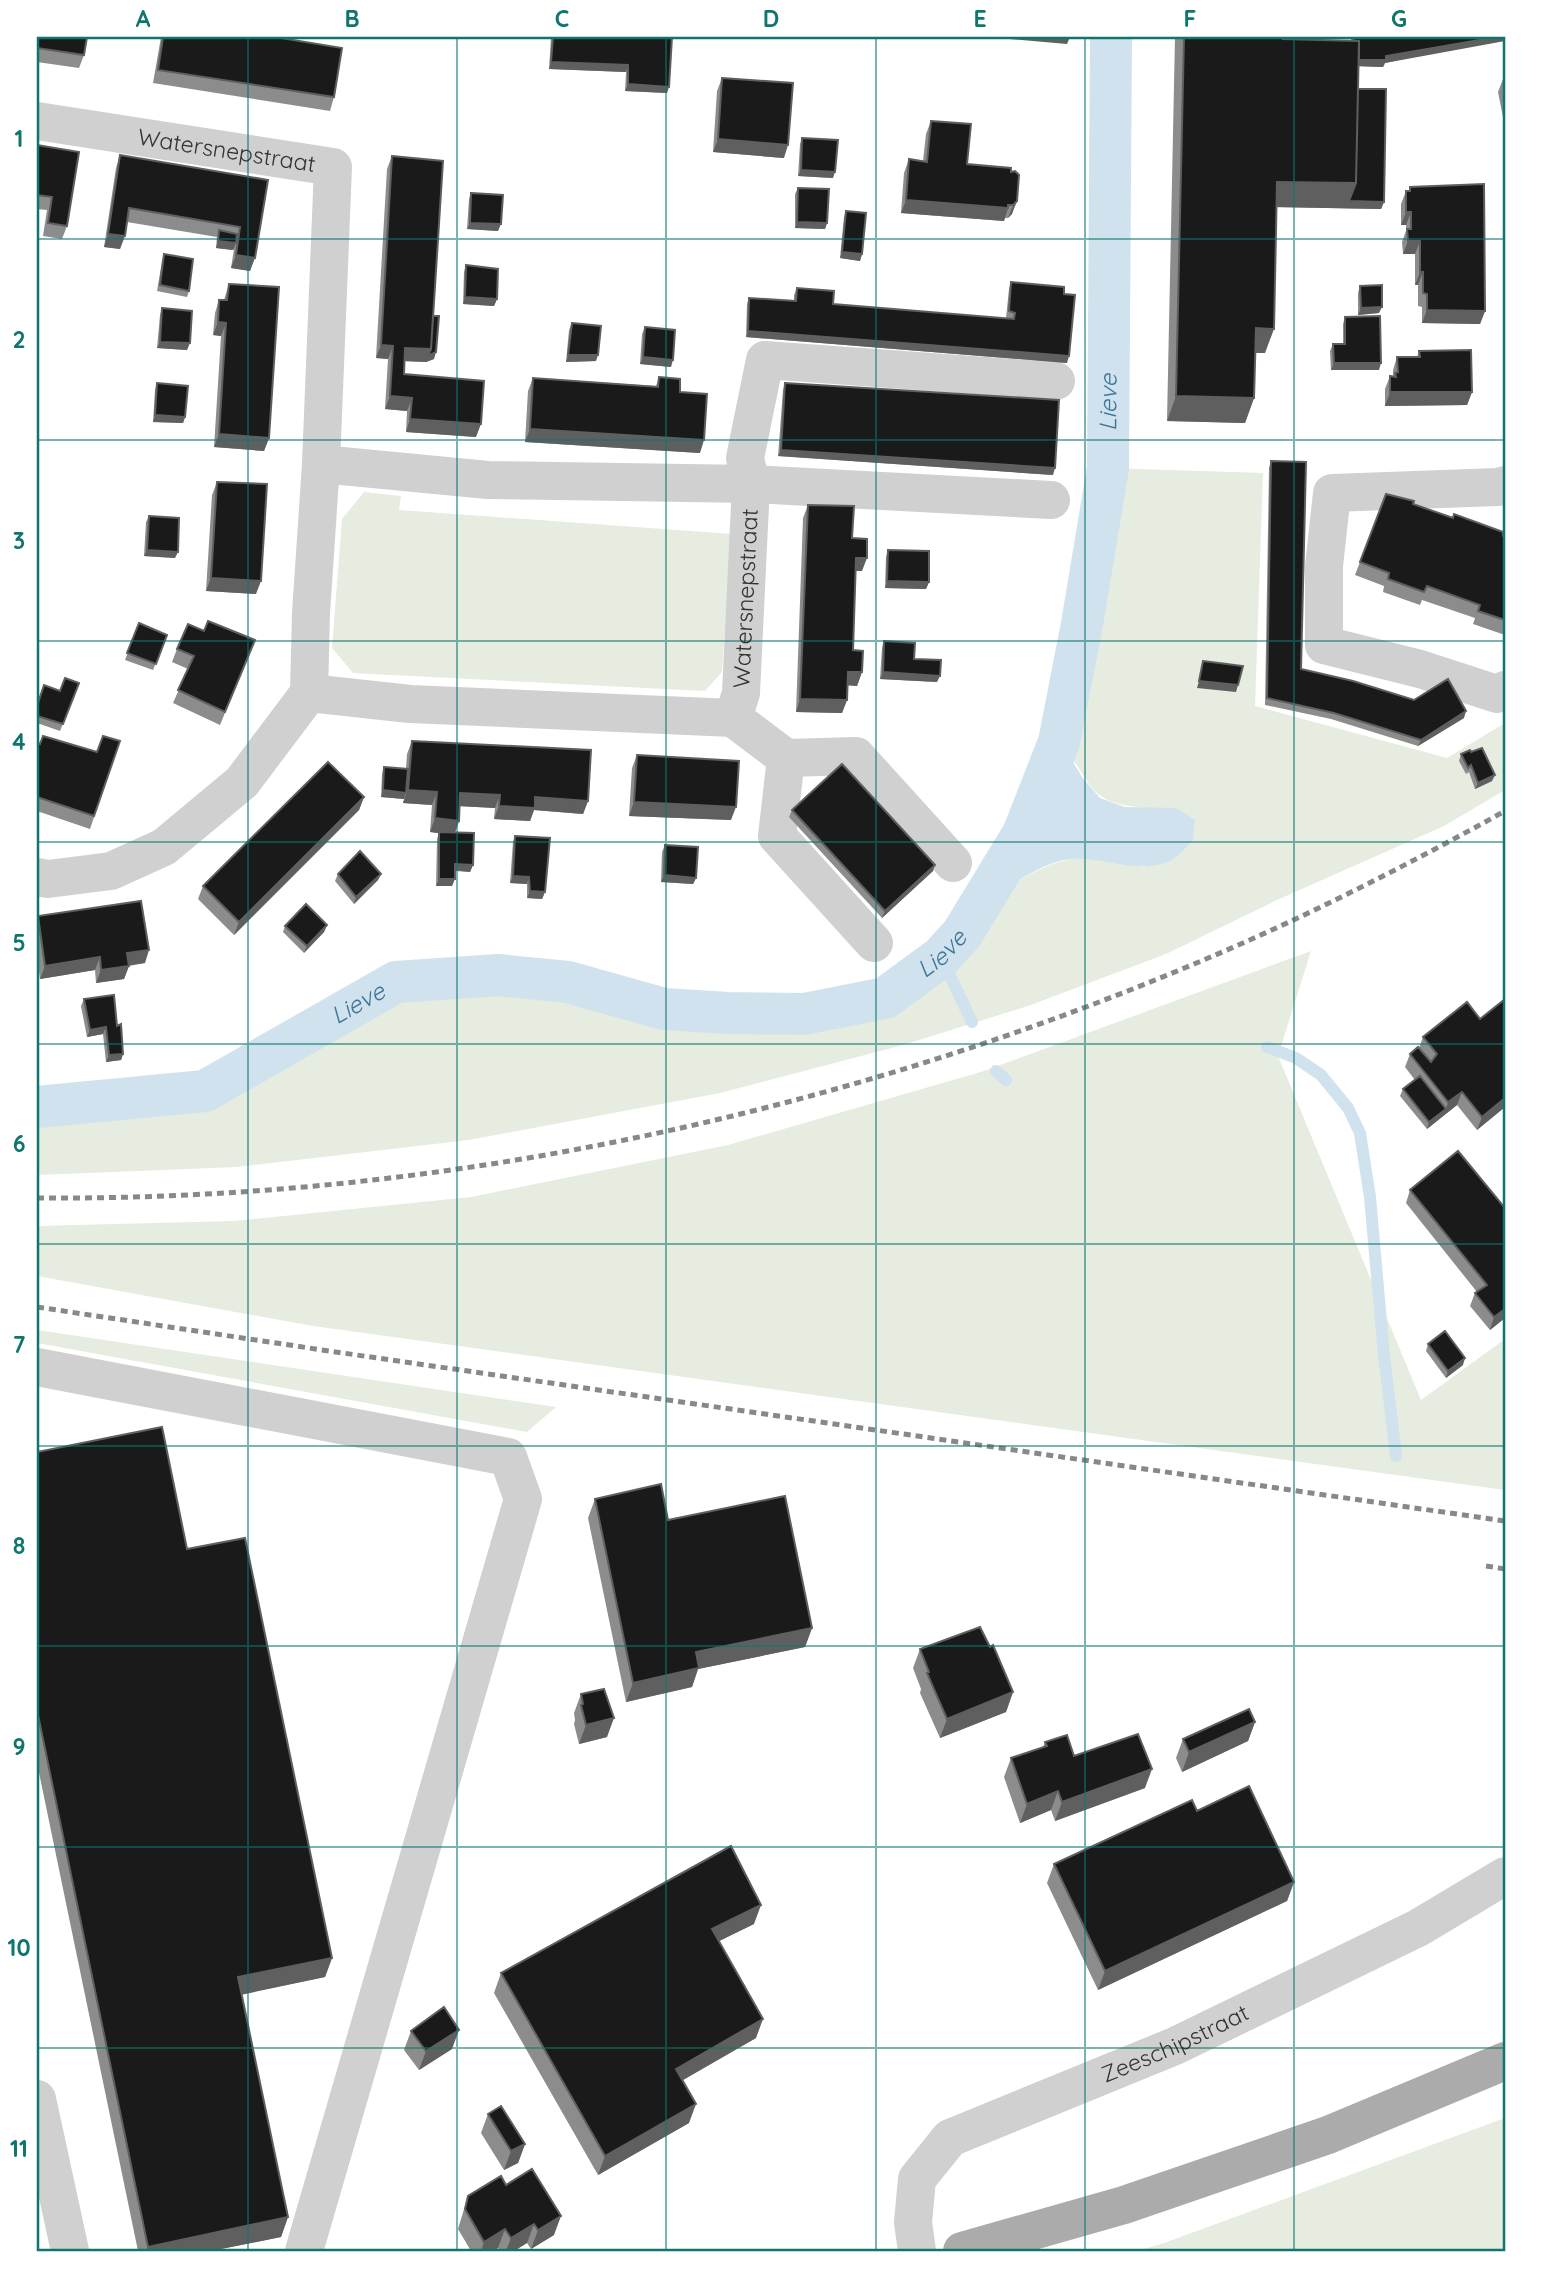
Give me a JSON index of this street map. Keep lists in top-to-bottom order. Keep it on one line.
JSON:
{"streets":{"street":["Watersnepstraat","Zeeschipstraat"]},"water":["Lieve"],"grid":{"columns":["A","B","C","D","E","F","G"],"rows":["1","2","3","4","5","6","7","8","9","10","11"]}}
